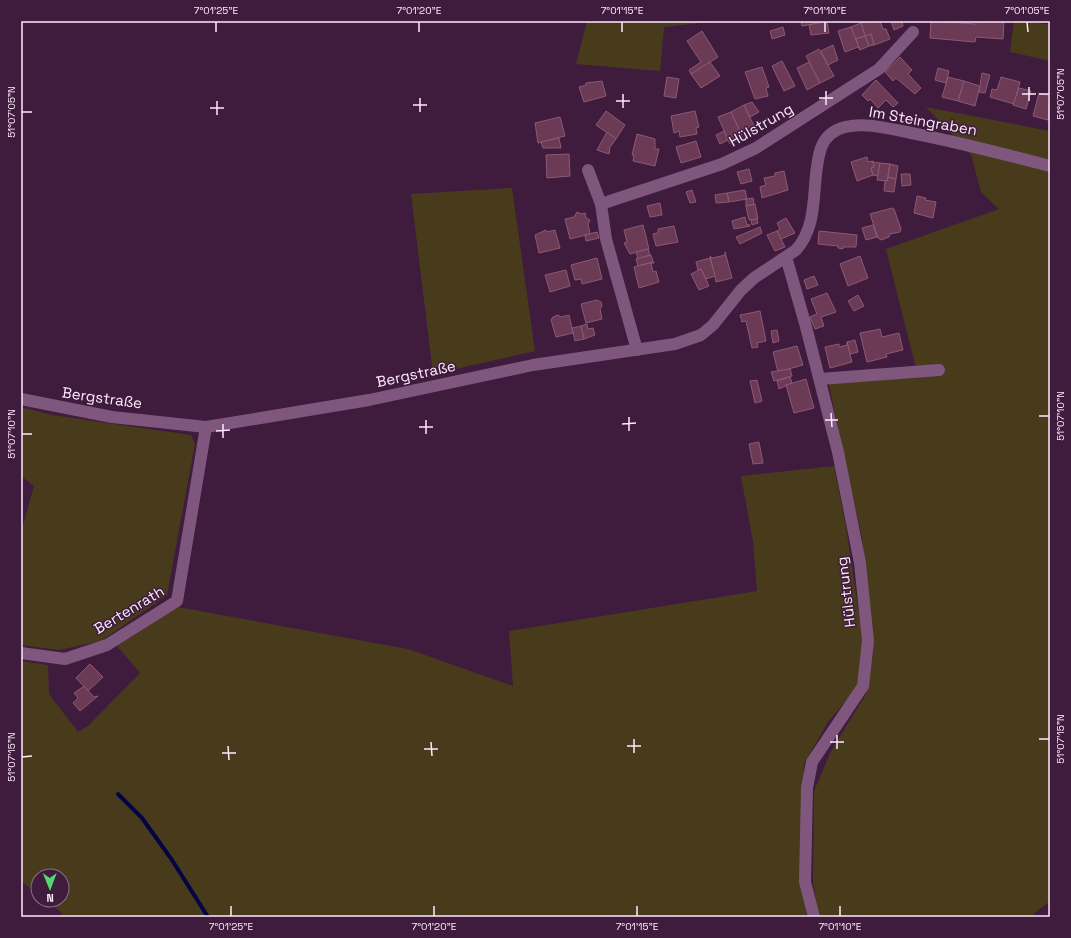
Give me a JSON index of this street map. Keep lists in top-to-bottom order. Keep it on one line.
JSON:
{"streets":{"street":["Im Steingraben","Hülstrung","Bergstraße","Bertenrath"]},"crossings":[["Im Steingraben","Hülstrung"],["Im Steingraben","Bergstraße"],["Hülstrung","Bergstraße"],["Bergstraße","Bertenrath"]],"north":"bottom","coordinates":["7°01'25\"E","7°01'20\"E","7°01'15\"E","7°01'10\"E","7°01'05\"E","51°07'05\"N","51°07'10\"N","51°07'15\"N"]}
